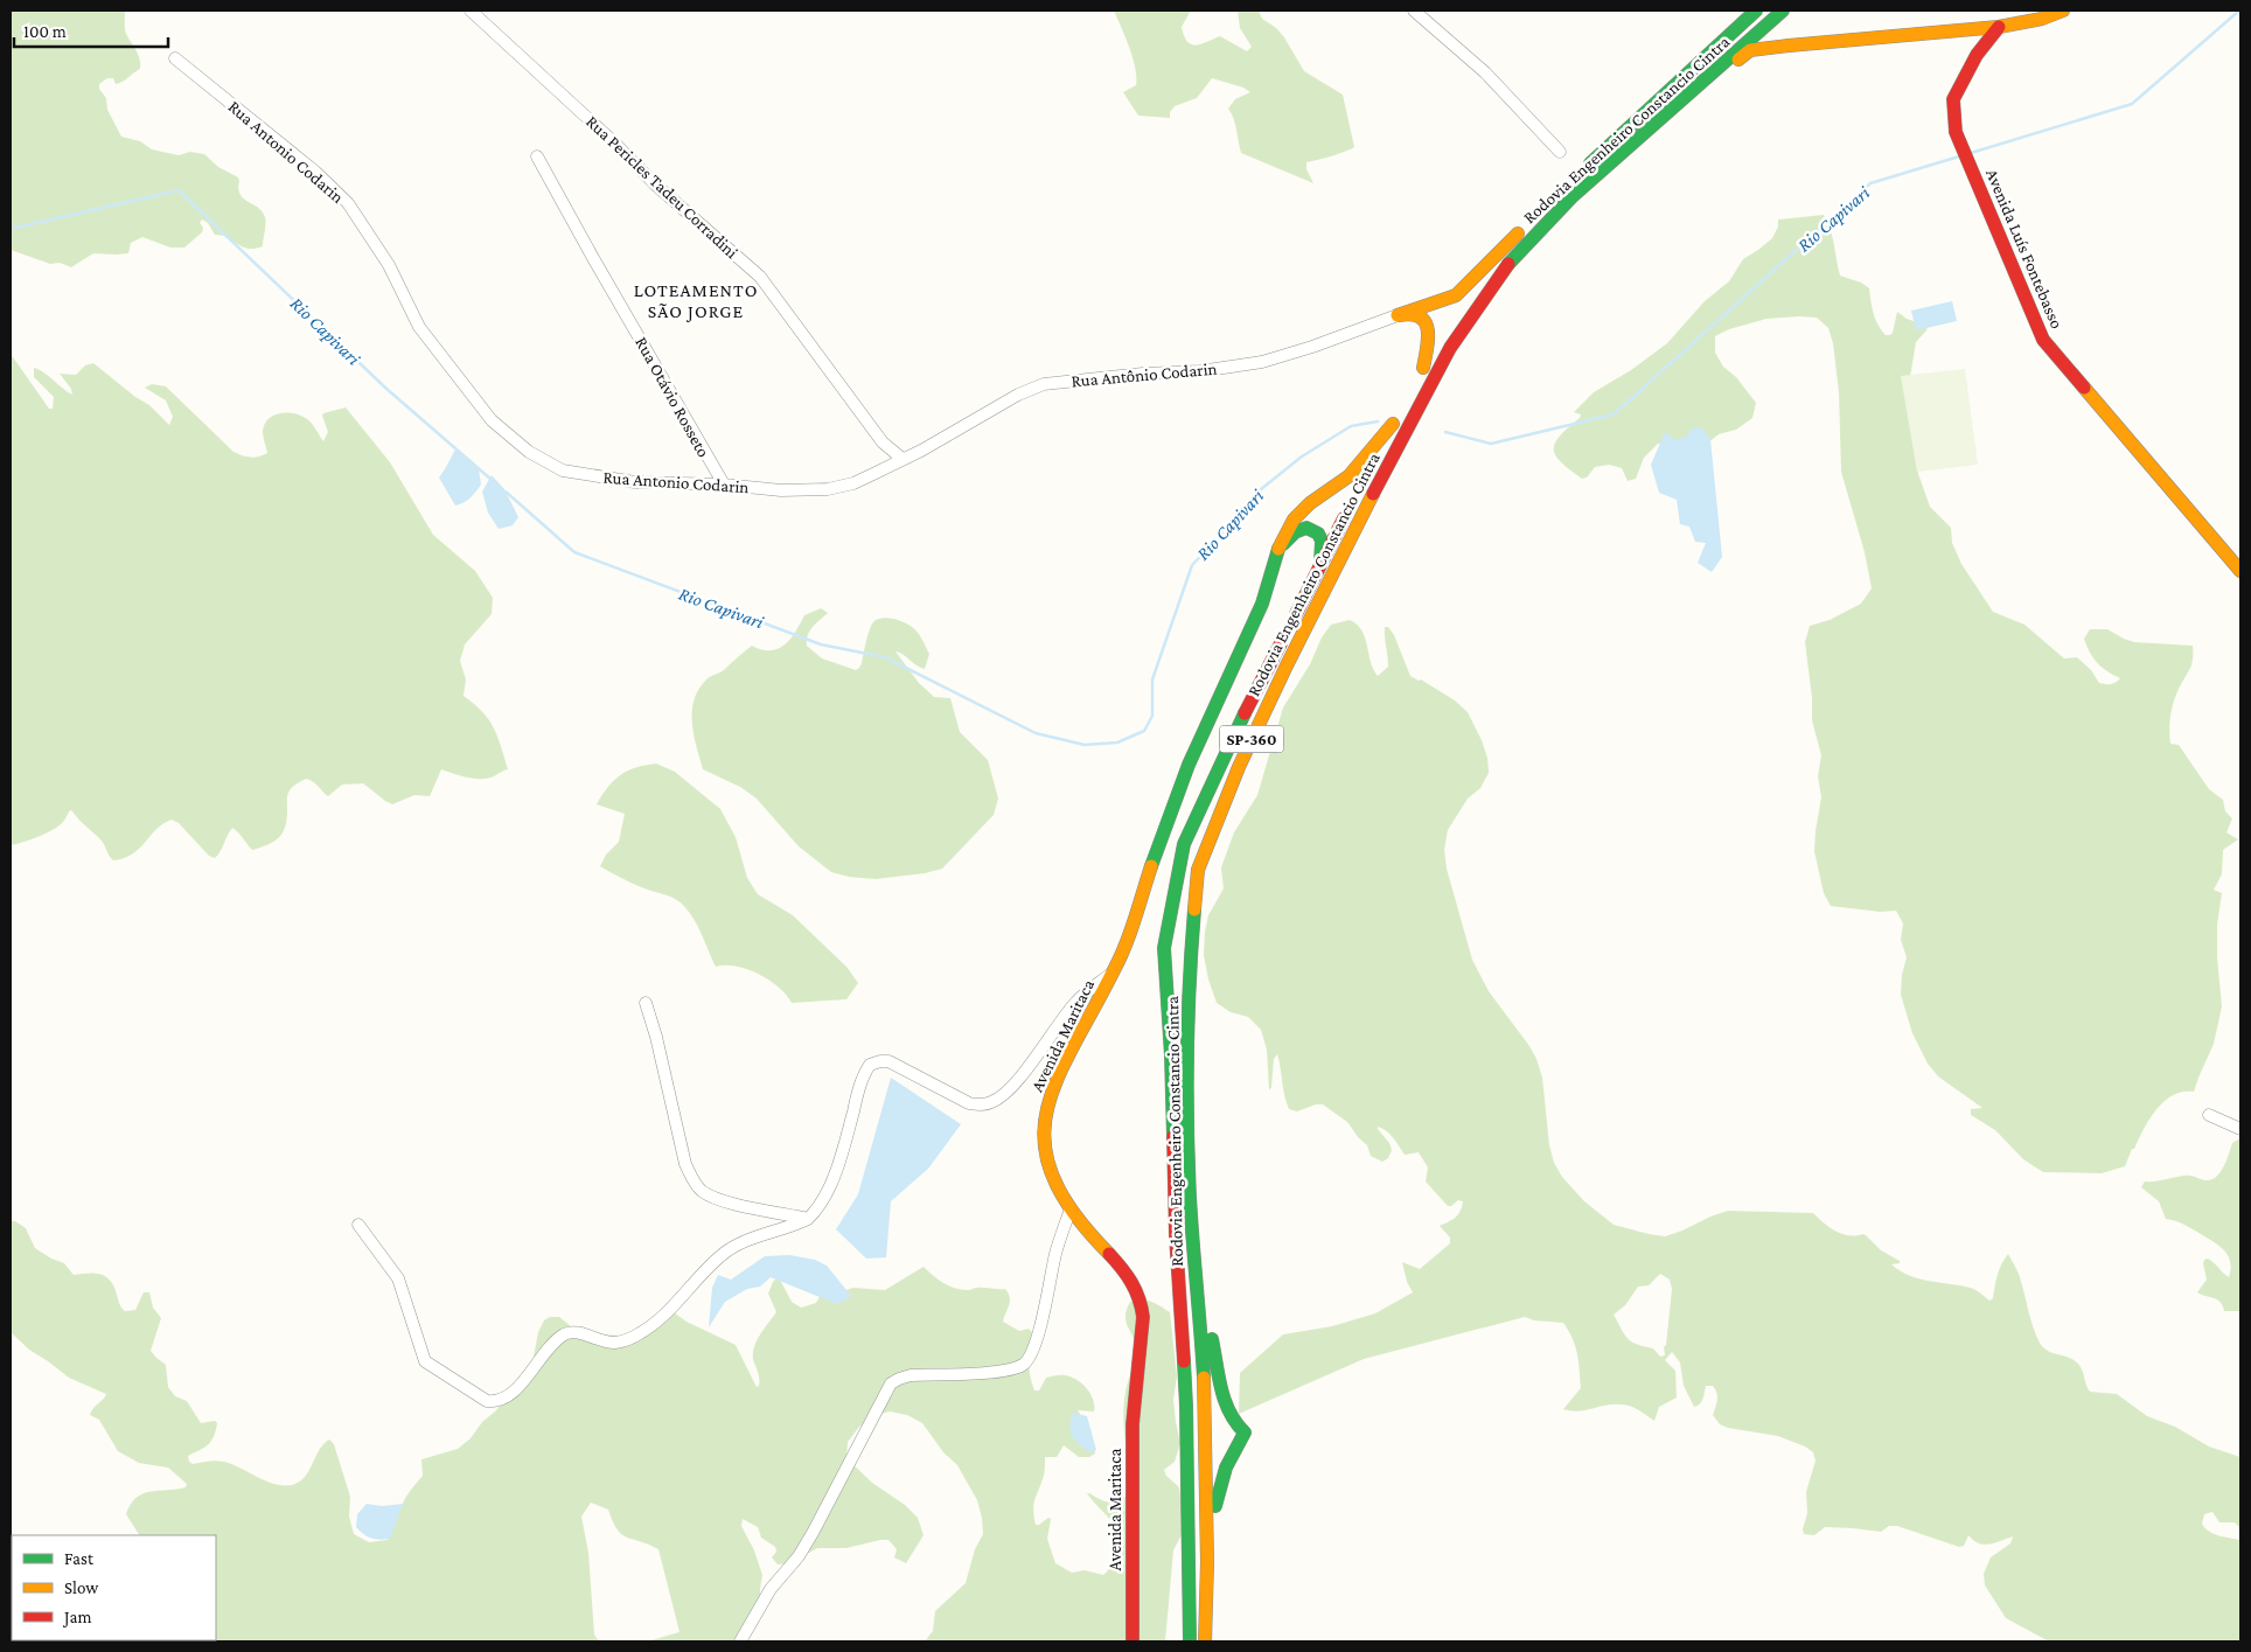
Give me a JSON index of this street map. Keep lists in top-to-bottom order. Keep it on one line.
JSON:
{"streets":{"main road":["Rodovia Engenheiro Constancio Cintra","Avenida Luís Fontebasso","SP-360","Avenida Maritaca"],"street":["Rua Antonio Codarin","Rua Pericles Tadeu Corradini","Rua Antônio Codarin","Rua Otávio Rosseto"]},"crossings":[["Rodovia Engenheiro Constancio Cintra","Rua Antônio Codarin"],["Rodovia Engenheiro Constancio Cintra","Avenida Maritaca"],["Rua Antonio Codarin","Rua Pericles Tadeu Corradini"],["Rua Antonio Codarin","Rua Antônio Codarin"],["Rua Antonio Codarin","Rua Otávio Rosseto"],["Rua Pericles Tadeu Corradini","Rua Antônio Codarin"]],"districts":["LOTEAMENTO SÃO JORGE"],"water":["Rio Capivari"],"legend":["Fast","Slow","Jam"],"scale_bar":"100 m"}
